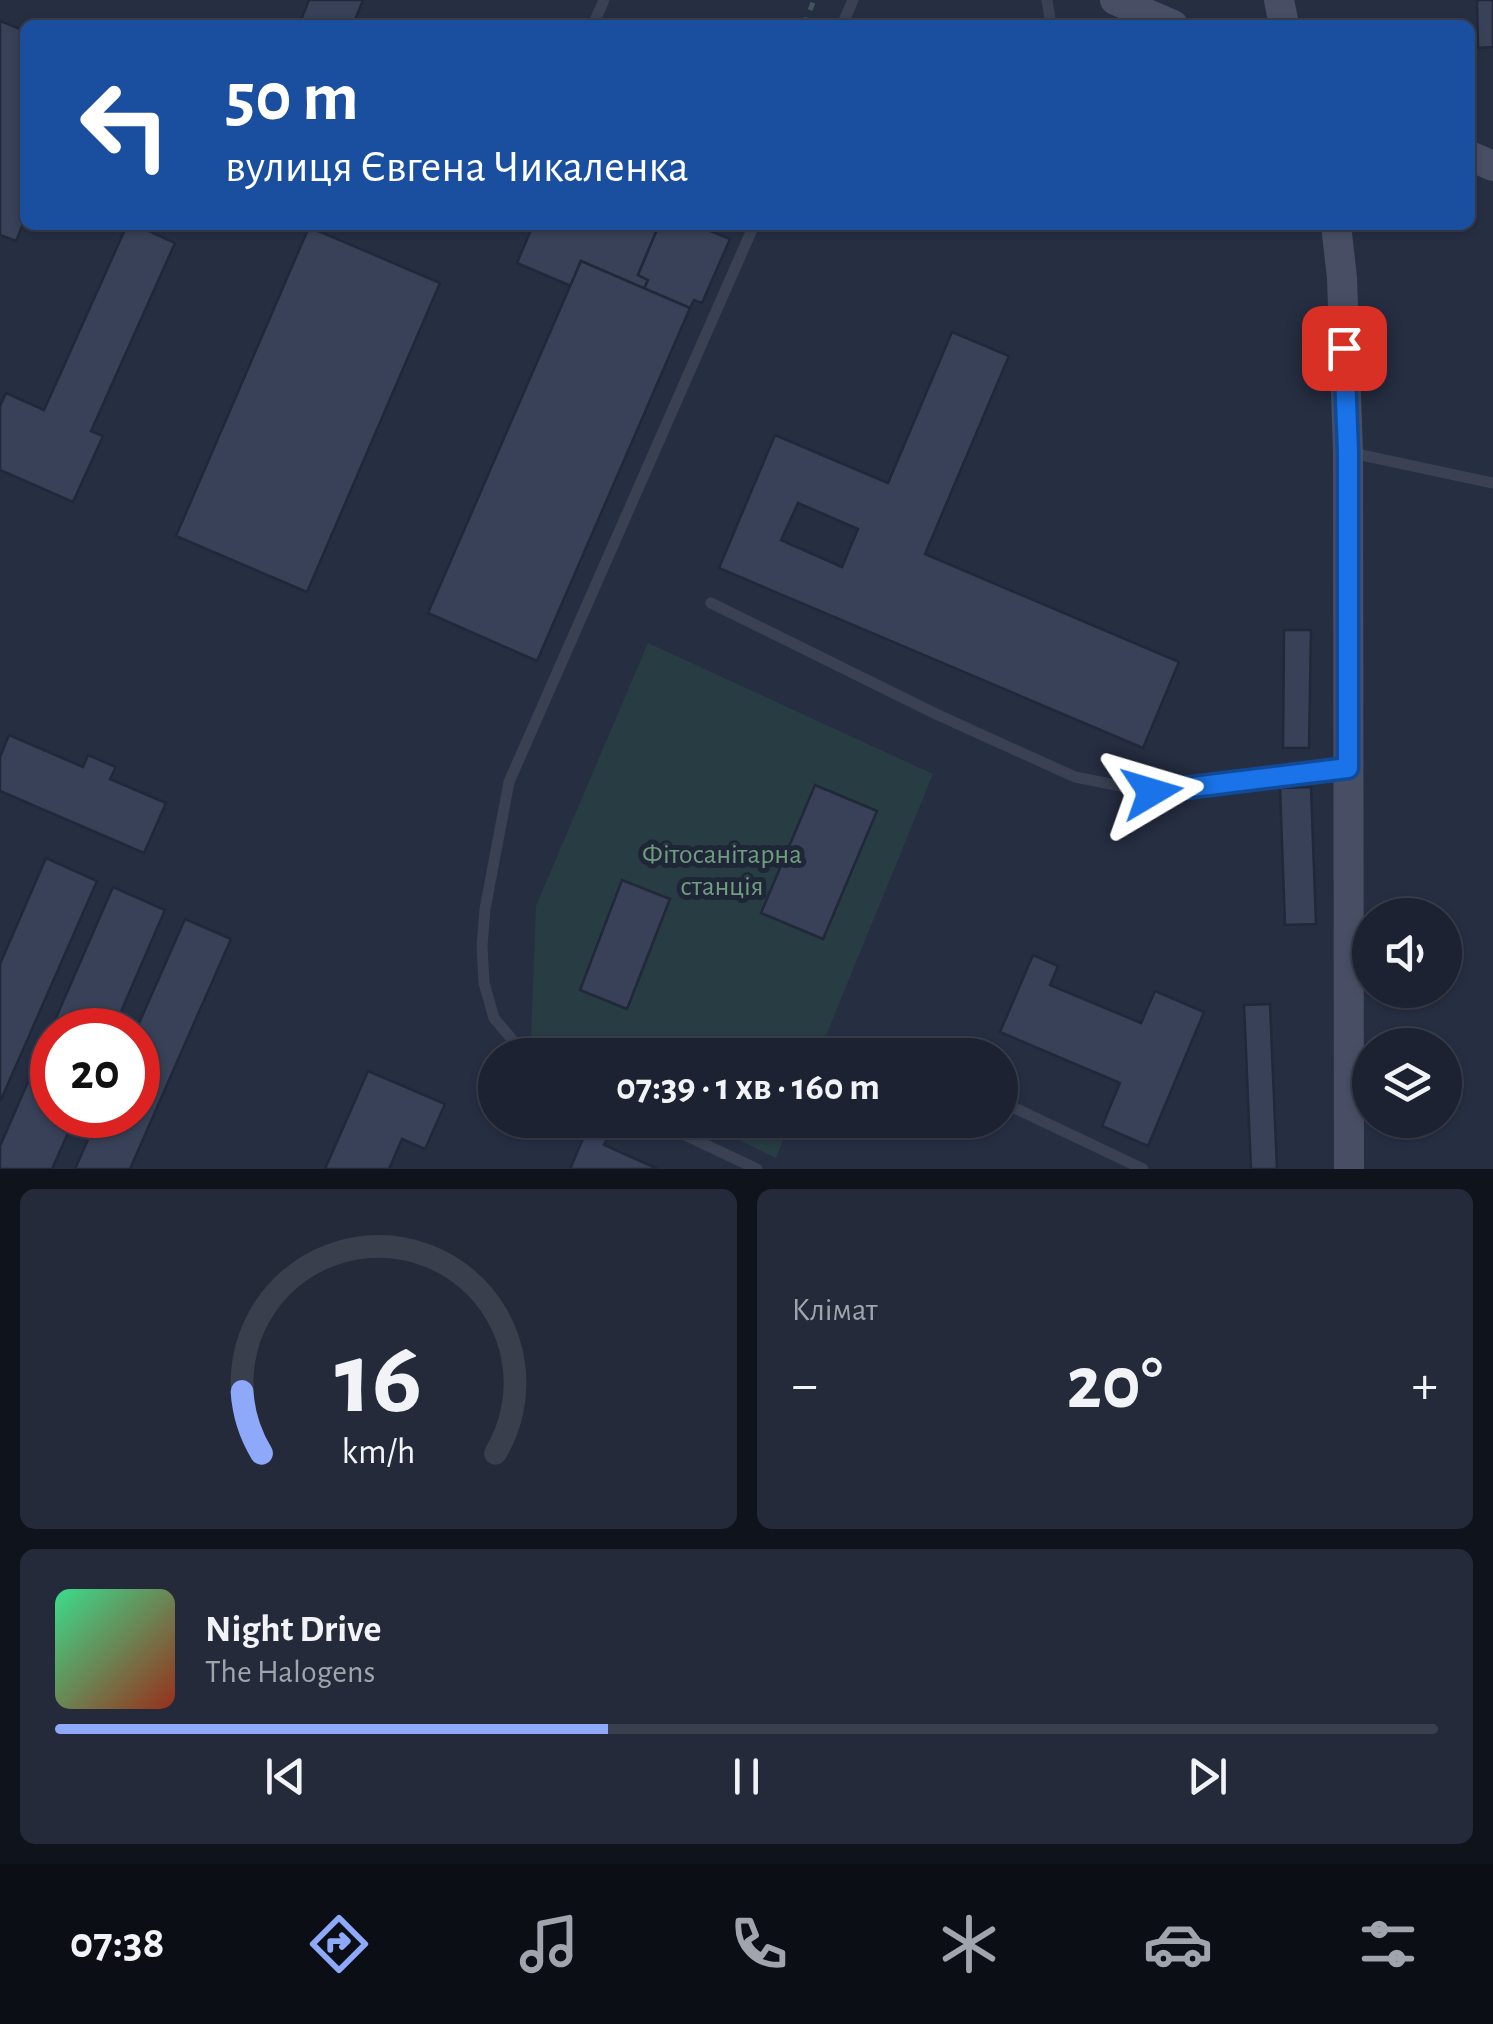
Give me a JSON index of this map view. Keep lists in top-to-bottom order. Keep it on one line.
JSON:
{"parks":["Фітосанітарна станція"],"page":{"turn":["50 m","вулиця Євгена Чикаленка"],"limit":"20","trip":"07:39 · 1 хв · 160 m","tile":"Клімат","heat":["−","20°","+"],"song":["Night Drive","The Halogens"],"tabs":"07:38","gauge":["16","km/h"]}}
